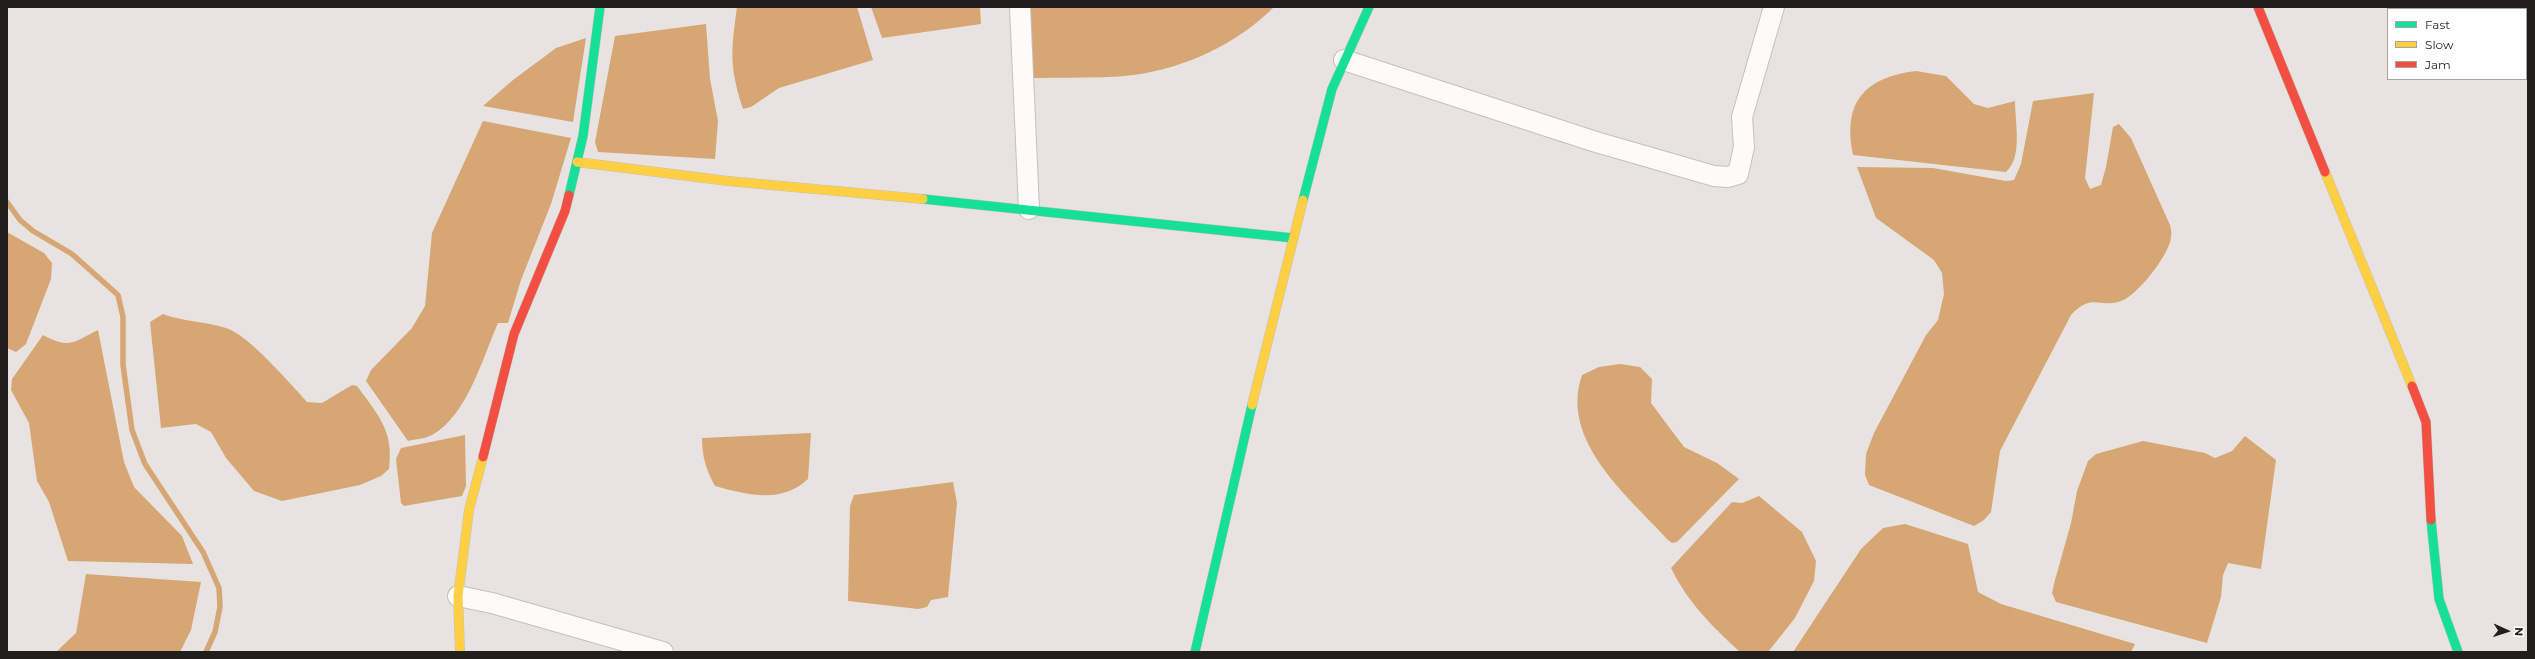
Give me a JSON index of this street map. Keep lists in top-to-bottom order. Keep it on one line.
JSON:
{"legend":["Fast","Slow","Jam"],"north":"right"}
